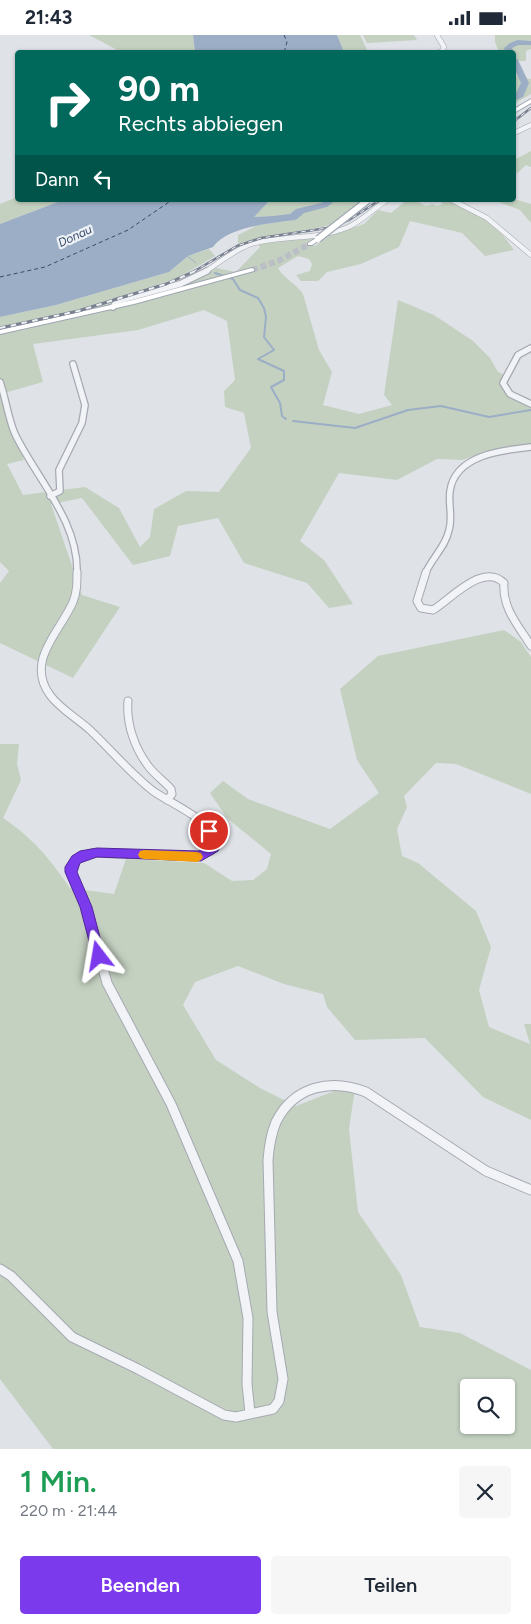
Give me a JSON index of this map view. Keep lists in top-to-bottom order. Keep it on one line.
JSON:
{"water":["Donau"],"page":{"status":"21:43","turn":["90 m","Rechts abbiegen"],"then":"Dann","heading":["1 Min.","220 m · 21:44"],"buttons":["Beenden","Teilen"]}}
